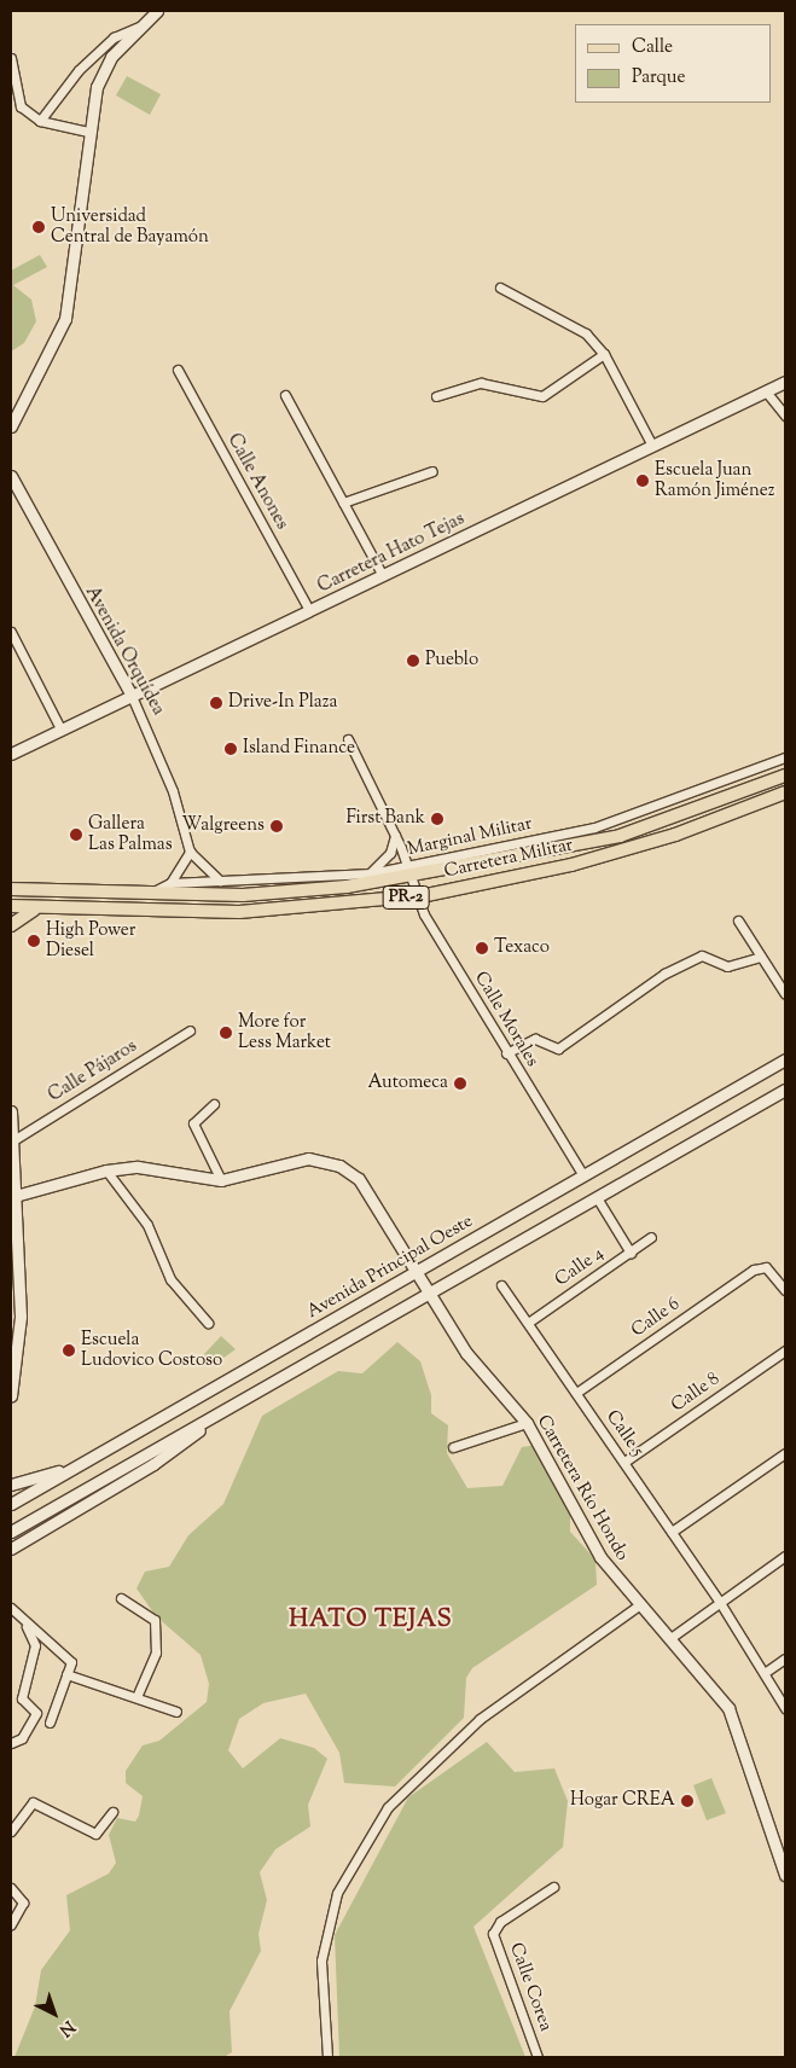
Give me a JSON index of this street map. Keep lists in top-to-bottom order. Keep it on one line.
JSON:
{"streets":{"main road":["Carretera Militar","PR-2"],"street":["Calle Anones","Carretera Hato Tejas","Avenida Orquídea","Marginal Militar","Calle Morales","Calle Pájaros","Avenida Principal Oeste","Calle 4","Calle 6","Calle 8","Calle 5","Carretera Río Hondo","Calle Corea"]},"crossings":[["Calle Anones","Carretera Hato Tejas"],["Carretera Hato Tejas","Avenida Orquídea"],["Marginal Militar","Carretera Militar"],["Marginal Militar","Calle Morales"],["Carretera Militar","Calle Morales"],["Calle Morales","Avenida Principal Oeste"],["Avenida Principal Oeste","Carretera Río Hondo"],["Calle 4","Calle 5"],["Calle 6","Calle 5"],["Calle 8","Calle 5"]],"districts":["HATO TEJAS"],"places":["Universidad Central de Bayamón","Escuela Juan Ramón Jiménez","Pueblo","Drive-In Plaza","Island Finance","First Bank","Walgreens","Gallera Las Palmas","High Power Diesel","Texaco","More for Less Market","Automeca","Escuela Ludovico Costoso","Hogar CREA"],"legend":["Calle","Parque"],"north":"bottom right"}
